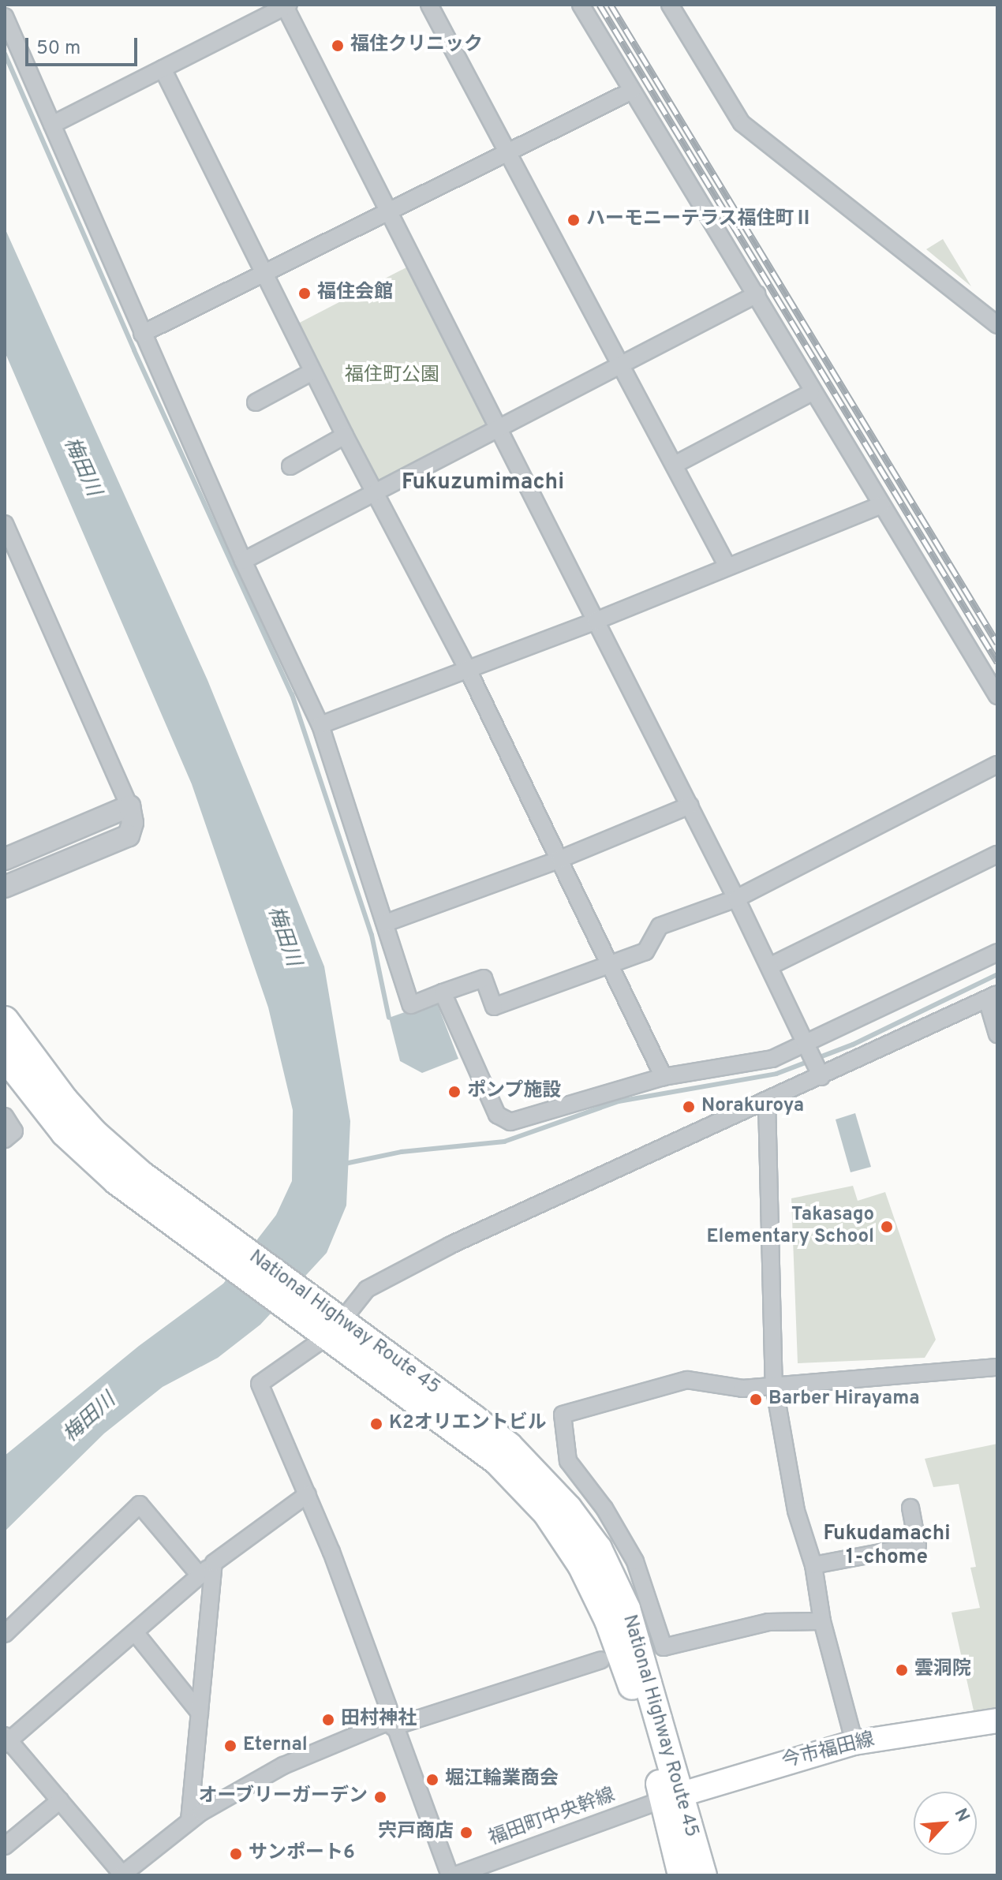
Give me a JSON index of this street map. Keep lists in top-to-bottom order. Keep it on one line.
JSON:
{"streets":{"highway":["National Highway Route 45"],"main road":["今市福田線"],"street":["福田町中央幹線"]},"crossings":[["National Highway Route 45","今市福田線"],["National Highway Route 45","福田町中央幹線"],["今市福田線","福田町中央幹線"]],"districts":["Fukuzumimachi","Fukudamachi 1-chome"],"water":["梅田川"],"parks":["福住町公園"],"places":["福住クリニック","ハーモニーテラス福住町Ⅱ","福住会館","ポンプ施設","Norakuroya","Takasago Elementary School","Barber Hirayama","K2オリエントビル","雲洞院","田村神社","Eternal","堀江輪業商会","オーブリーガーデン","宍戸商店","サンポート6"],"scale_bar":"50 m","north":"top right"}
